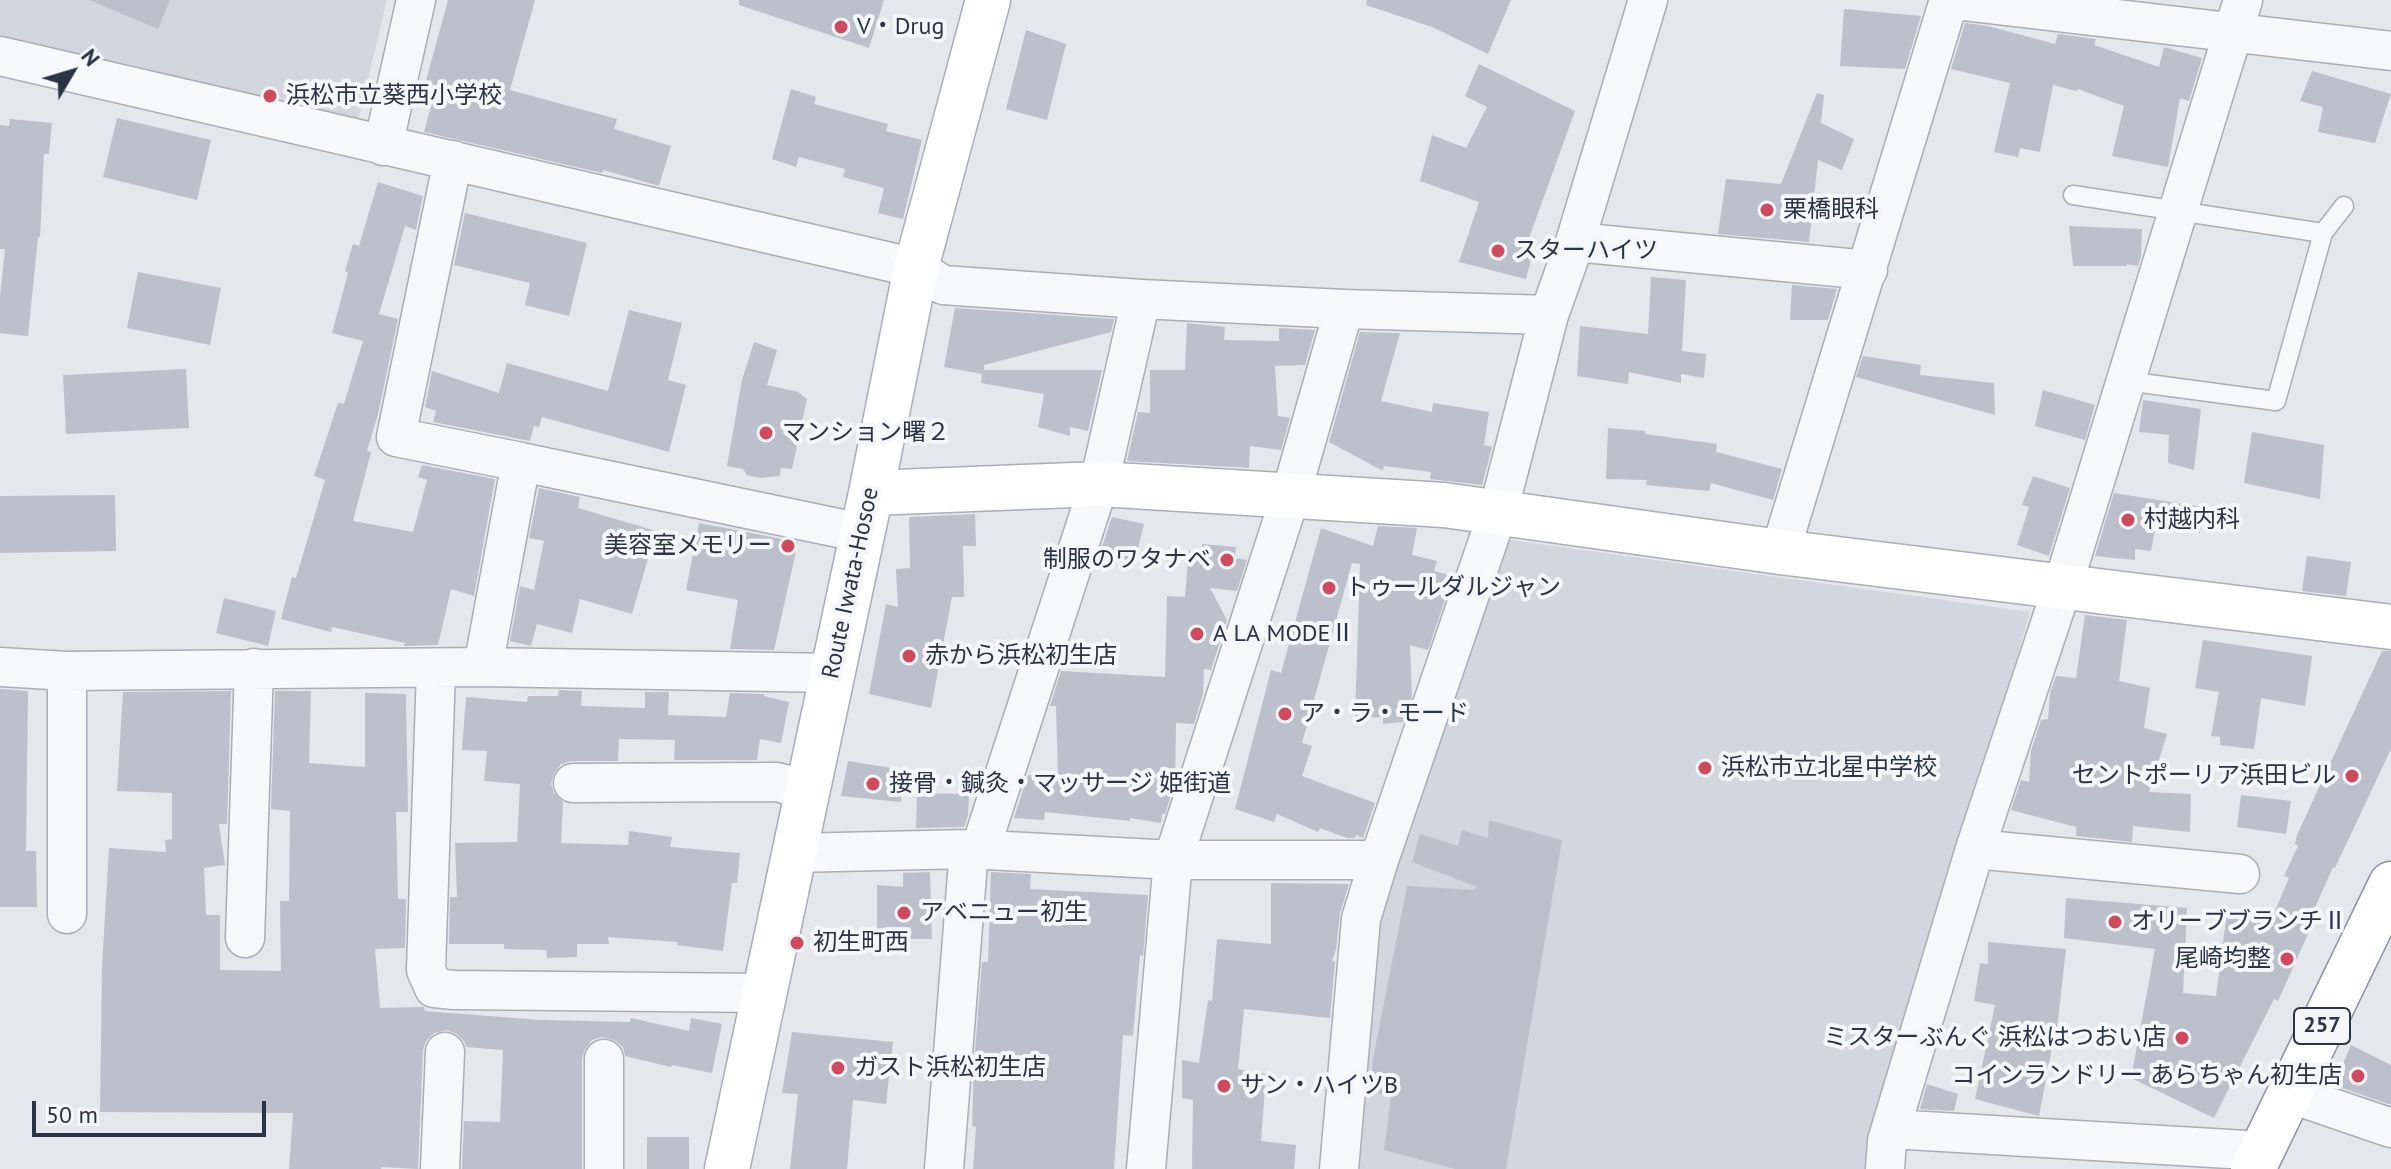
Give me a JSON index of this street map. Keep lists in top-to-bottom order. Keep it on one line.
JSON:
{"streets":{"main road":["Route Iwata-Hosoe","257"]},"places":["V・Drug","浜松市立葵西小学校","栗橋眼科","スターハイツ","マンション曙２","村越内科","美容室メモリー","制服のワタナベ","トゥールダルジャン","A LA MODEⅡ","赤から浜松初生店","ア・ラ・モード","浜松市立北星中学校","セントポーリア浜田ビル","接骨・鍼灸・マッサージ 姫街道","アベニュー初生","オリーブブランチⅡ","初生町西","尾崎均整","ミスターぶんぐ 浜松はつおい店","ガスト浜松初生店","コインランドリー あらちゃん初生店","サン・ハイツB"],"scale_bar":"50 m","north":"top right"}
